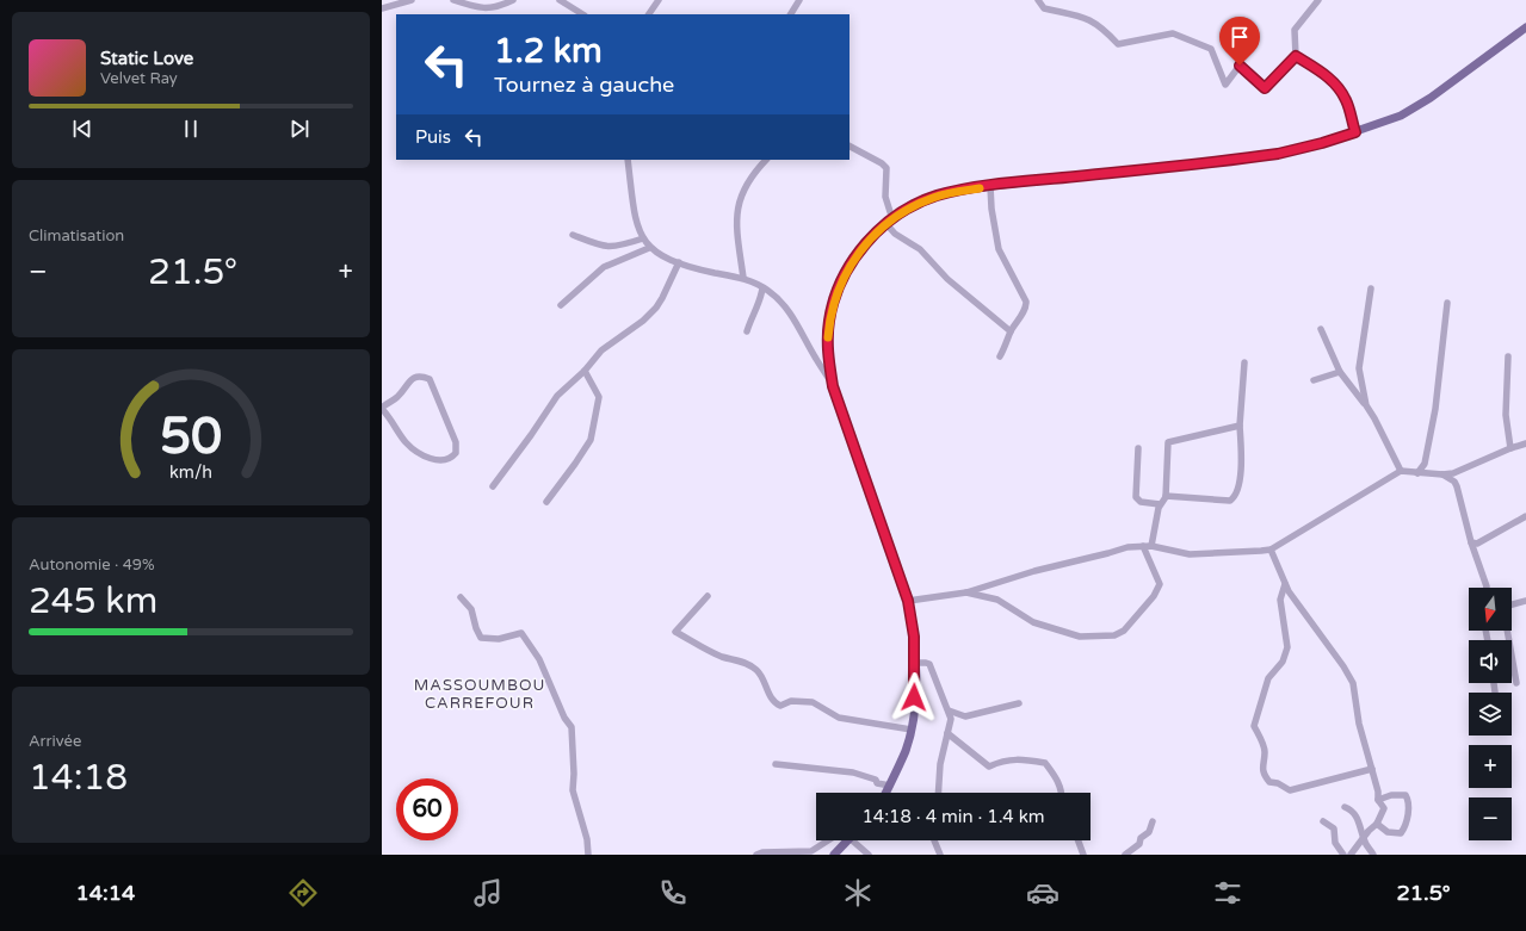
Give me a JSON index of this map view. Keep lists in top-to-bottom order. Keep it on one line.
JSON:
{"districts":["MASSOUMBOU CARREFOUR"],"north":"bottom","page":{"turn":["1.2 km","Tournez à gauche"],"song":["Static Love","Velvet Ray"],"then":"Puis","tile":["Climatisation",["Autonomie · 49%","245 km"],["Arrivée","14:18"]],"heat":["−","21.5°","+"],"map_buttons":["+","−"],"limit":"60","trip":"14:18 · 4 min · 1.4 km","tabs":["14:14","21.5°"],"gauge":["50","km/h"]}}
